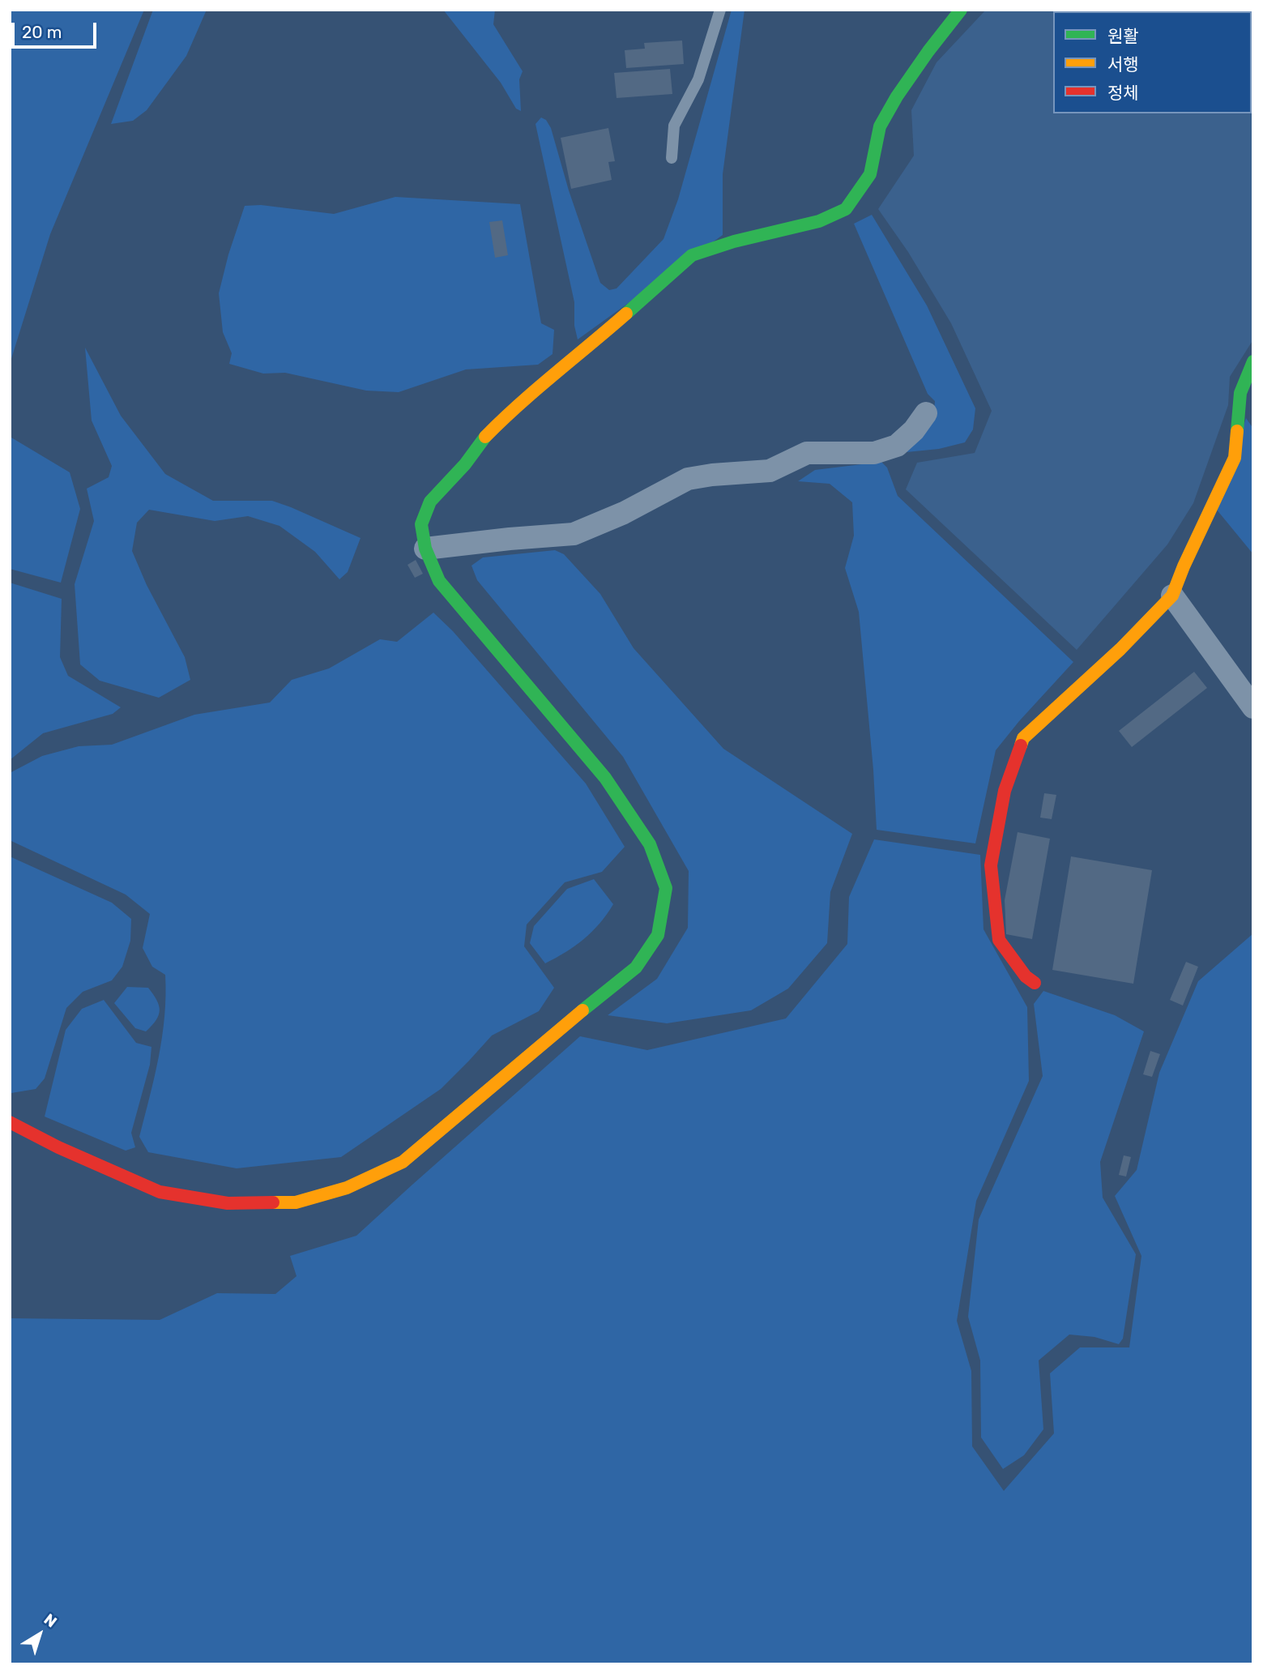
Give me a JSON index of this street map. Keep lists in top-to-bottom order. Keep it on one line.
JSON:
{"legend":["원활","서행","정체"],"scale_bar":"20 m","north":"top right"}
